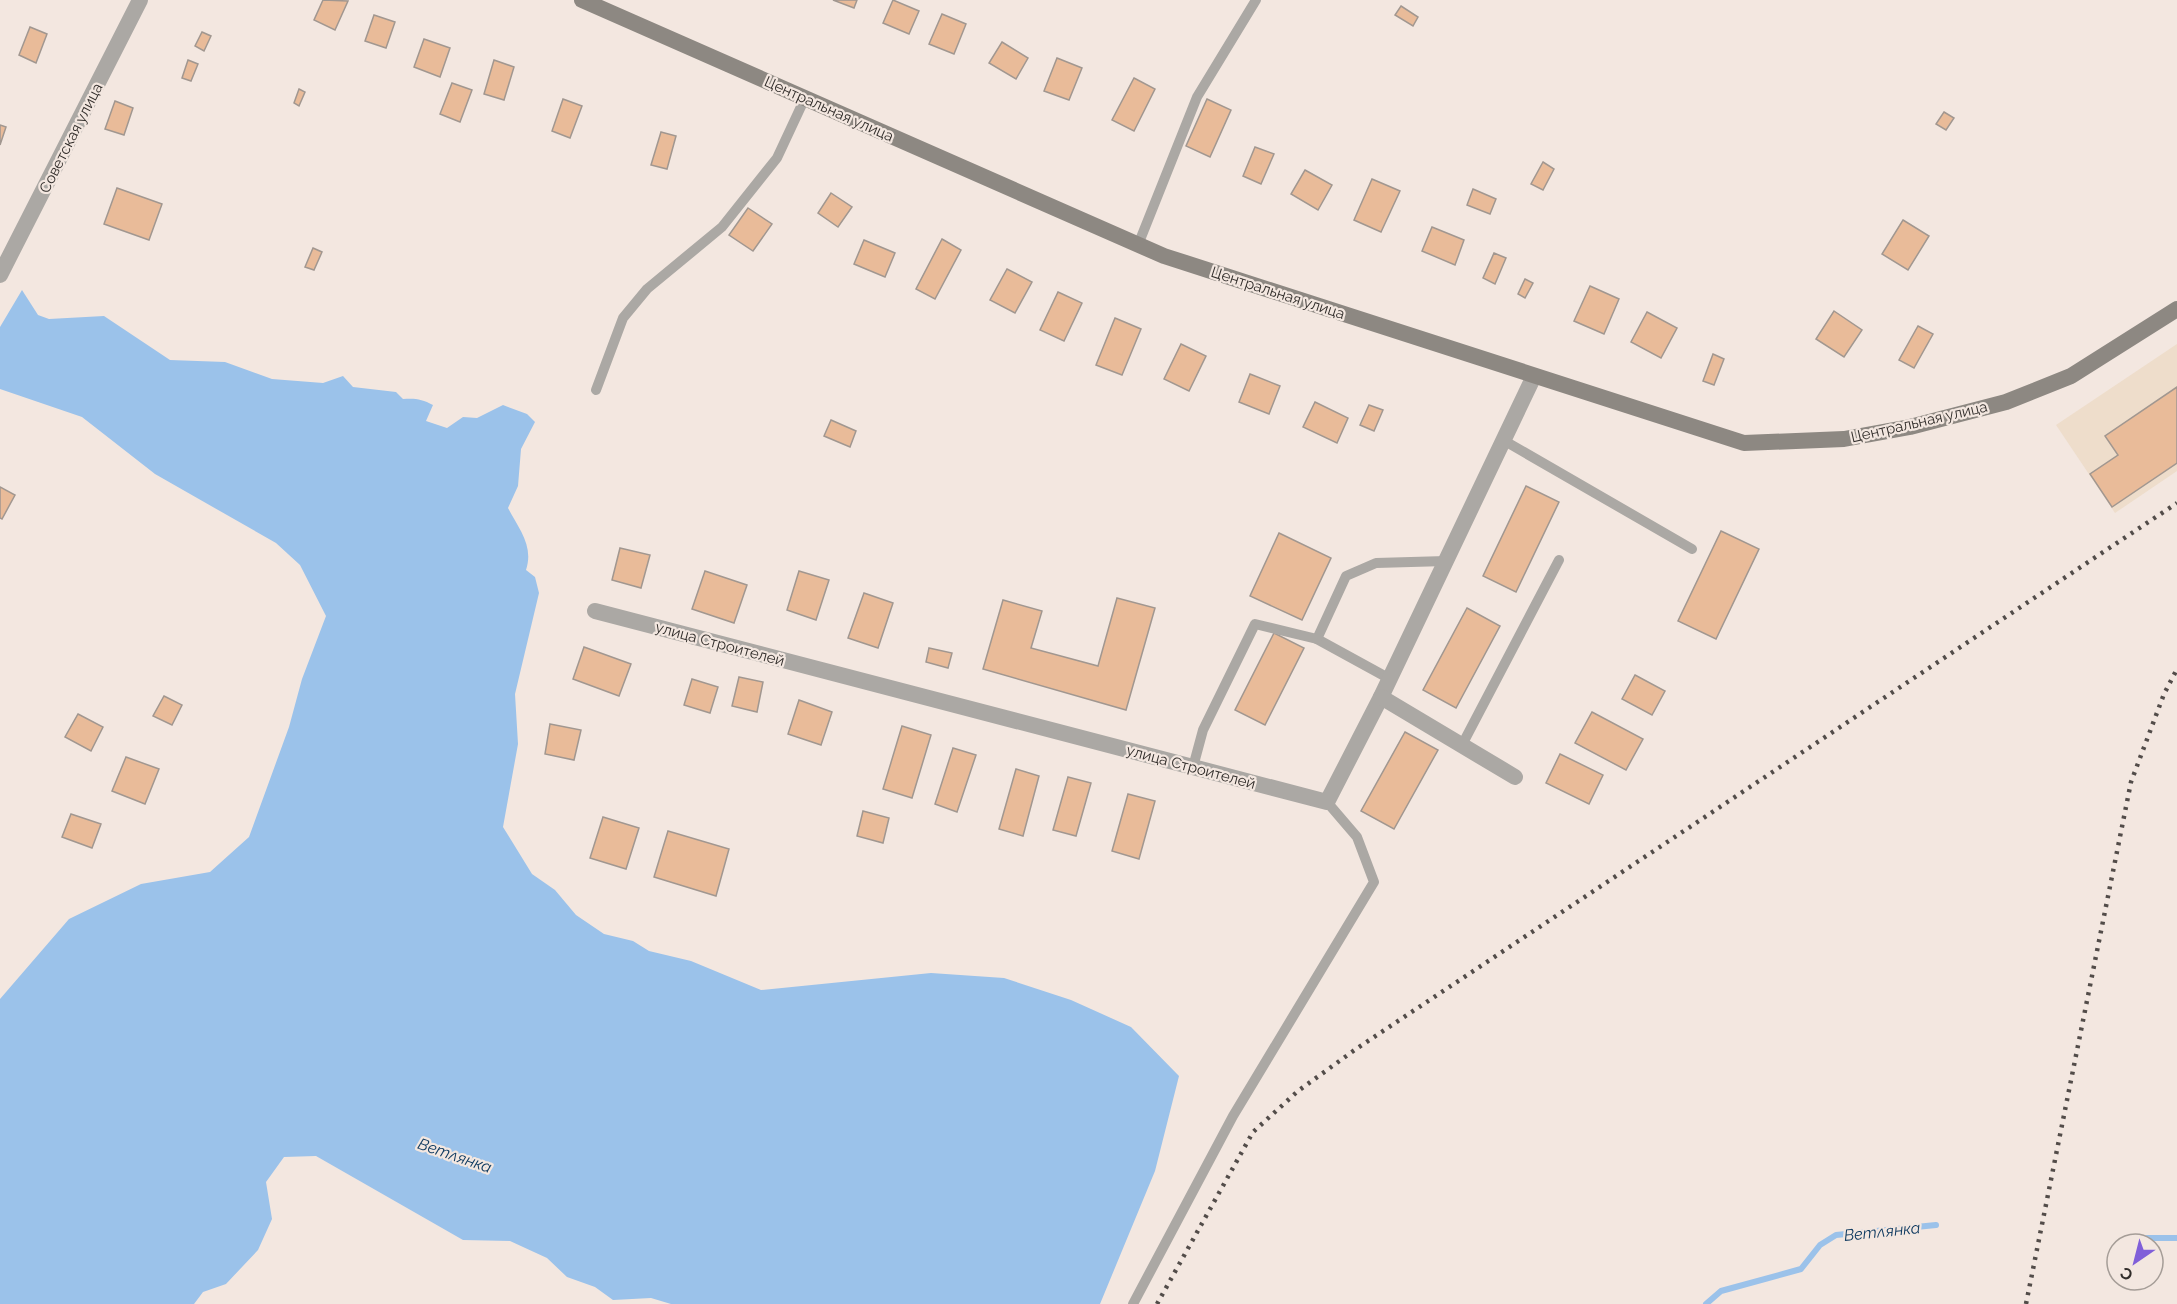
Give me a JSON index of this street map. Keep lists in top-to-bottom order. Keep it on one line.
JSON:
{"streets":{"main road":["Центральная улица"],"street":["Советская улица","улица Строителей"]},"water":["Ветлянка"],"north":"bottom left"}
